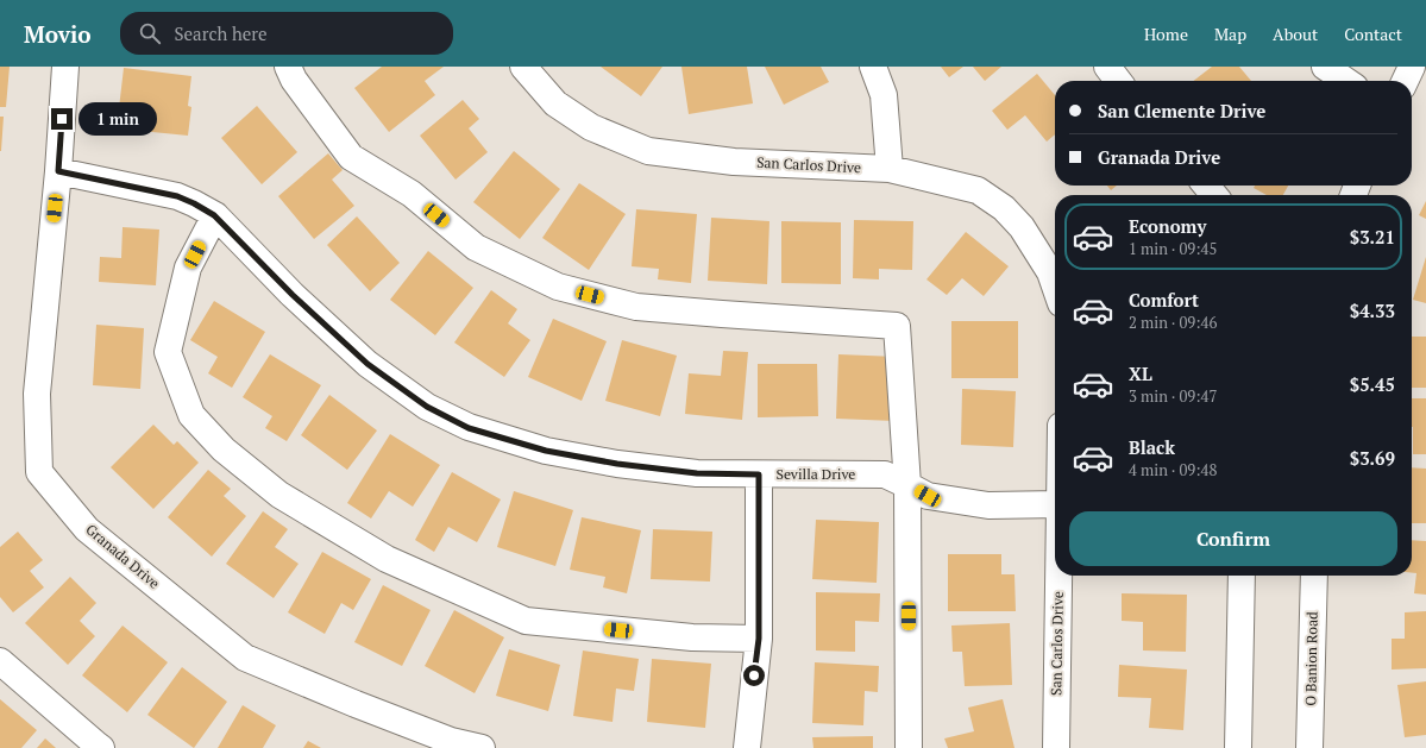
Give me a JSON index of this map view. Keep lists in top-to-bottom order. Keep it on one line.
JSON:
{"streets":{"street":["San Carlos Drive","Sevilla Drive","Granada Drive","O Banion Road"]},"crossings":[["Sevilla Drive","Granada Drive"]],"page":{"header":"Movio","search":"Search here","nav":["Home","Map","About","Contact"],"banner":["San Clemente Drive","Granada Drive"],"bubble":"1 min","list":[{"name":"Economy","note":"1 min · 09:45","value":"$3.21"},{"name":"Comfort","note":"2 min · 09:46","value":"$4.33"},{"name":"XL","note":"3 min · 09:47","value":"$5.45"},{"name":"Black","note":"4 min · 09:48","value":"$3.69"}],"buttons":"Confirm"}}
